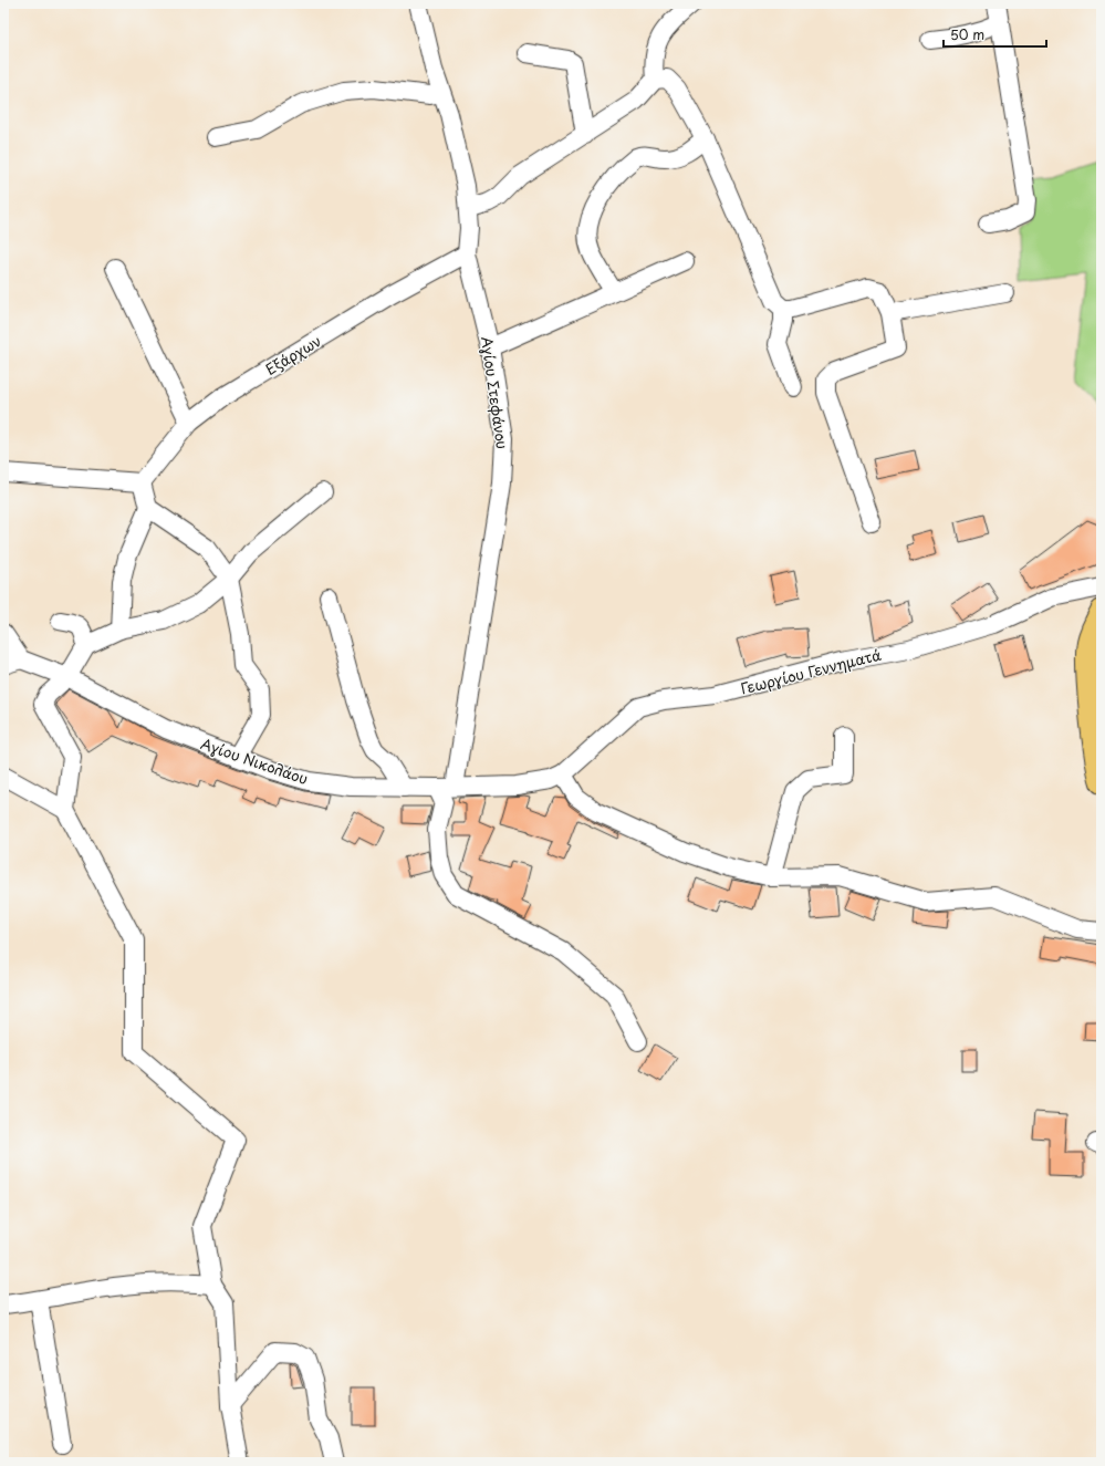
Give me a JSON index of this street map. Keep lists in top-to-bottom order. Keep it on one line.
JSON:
{"streets":{"street":["Εξάρχων","Αγίου Στεφάνου","Γεωργίου Γεννηματά","Αγίου Νικολάου"]},"crossings":[["Εξάρχων","Αγίου Στεφάνου"],["Αγίου Στεφάνου","Αγίου Νικολάου"],["Γεωργίου Γεννηματά","Αγίου Νικολάου"]],"scale_bar":"50 m"}
